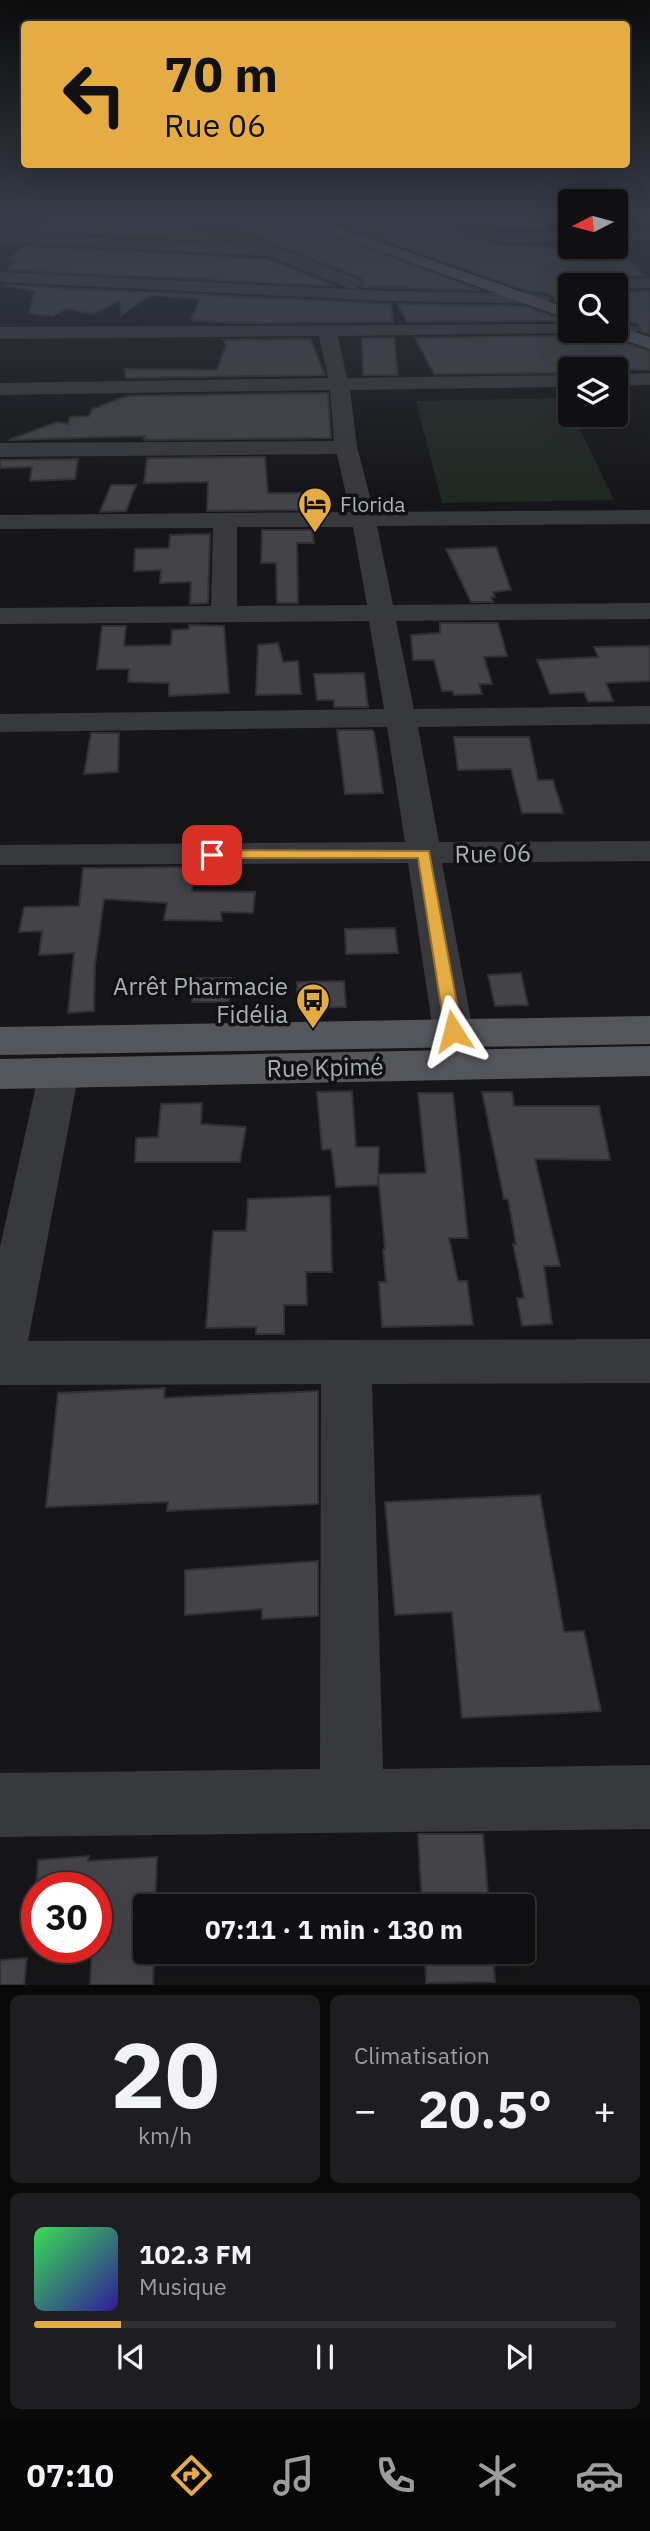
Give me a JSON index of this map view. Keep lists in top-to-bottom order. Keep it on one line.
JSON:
{"streets":{"main road":["Rue Kpimé"],"street":["Rue 06"]},"places":{"hotel":["Florida"],"bus stop":["Arrêt Pharmacie Fidélia"]},"north":"left","page":{"turn":["70 m","Rue 06"],"limit":"30","trip":"07:11 · 1 min · 130 m","tile":[["20","km/h"],"Climatisation"],"heat":["−","20.5°","+"],"song":["102.3 FM","Musique"],"tabs":"07:10"}}
